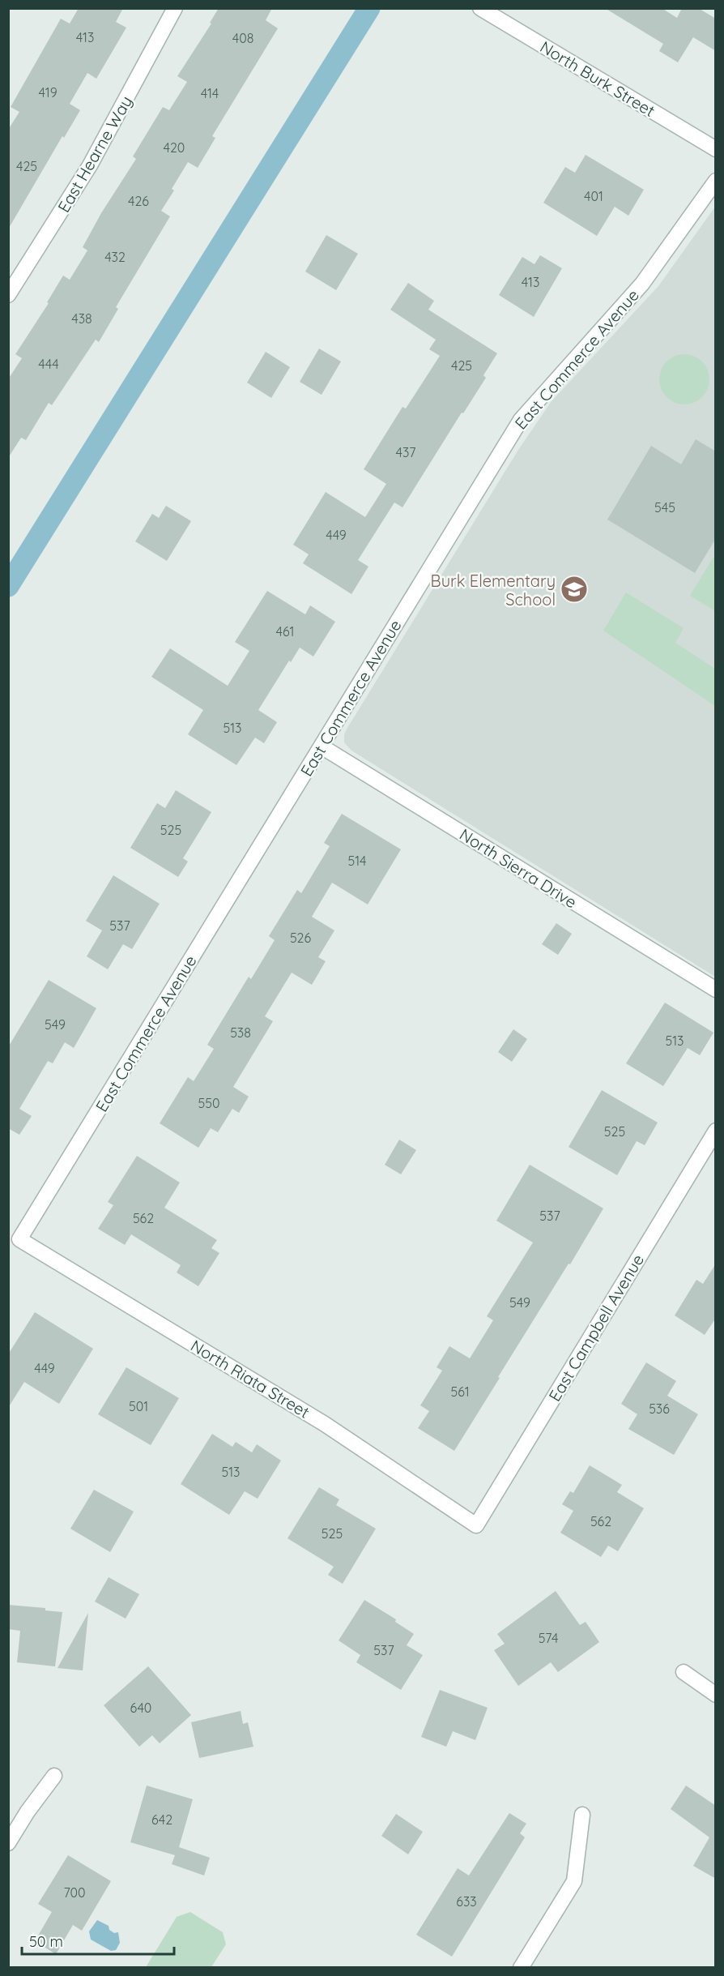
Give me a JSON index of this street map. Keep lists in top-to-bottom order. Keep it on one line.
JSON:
{"streets":{"street":["North Burk Street","East Hearne Way","East Commerce Avenue","North Sierra Drive","East Campbell Avenue","North Riata Street"]},"crossings":[["East Commerce Avenue","North Sierra Drive"],["East Commerce Avenue","North Riata Street"],["East Campbell Avenue","North Riata Street"]],"places":{"school or university":["Burk Elementary School"]},"house_numbers":["413","408","419","414","420","425","401","426","432","413","438","444","425","437","545","449","461","513","525","514","537","526","549","538","513","550","525","537","562","549","449","561","501","536","513","562","525","574","537","640","642","700","633"],"scale_bar":"50 m"}
